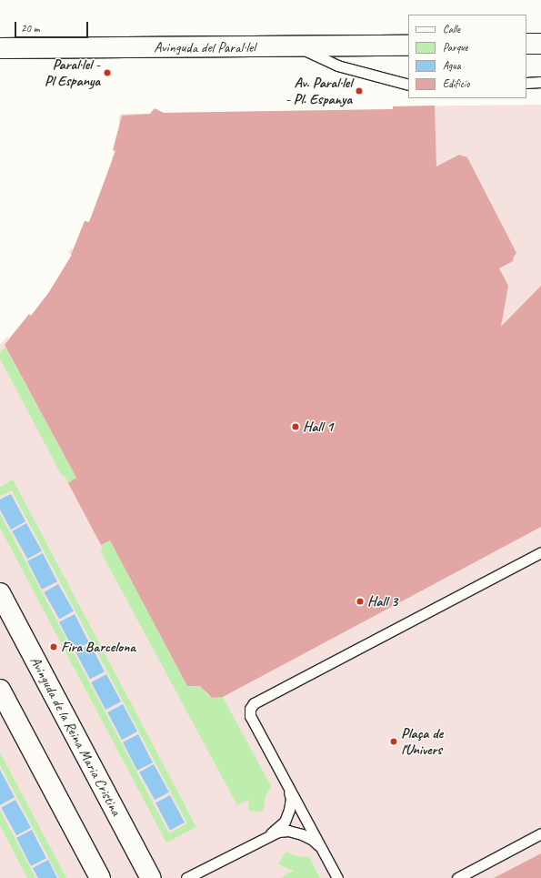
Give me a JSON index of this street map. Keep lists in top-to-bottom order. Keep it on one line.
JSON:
{"streets":{"street":["Avinguda del Paral·lel","Avinguda de la Reina Maria Cristina"]},"places":["Paral·lel - Pl Espanya","Av. Paral·lel - Pl. Espanya","Hall 1","Hall 3","Fira Barcelona","Plaça de l'Univers"],"legend":["Calle","Parque","Agua","Edificio"],"scale_bar":"20 m"}
